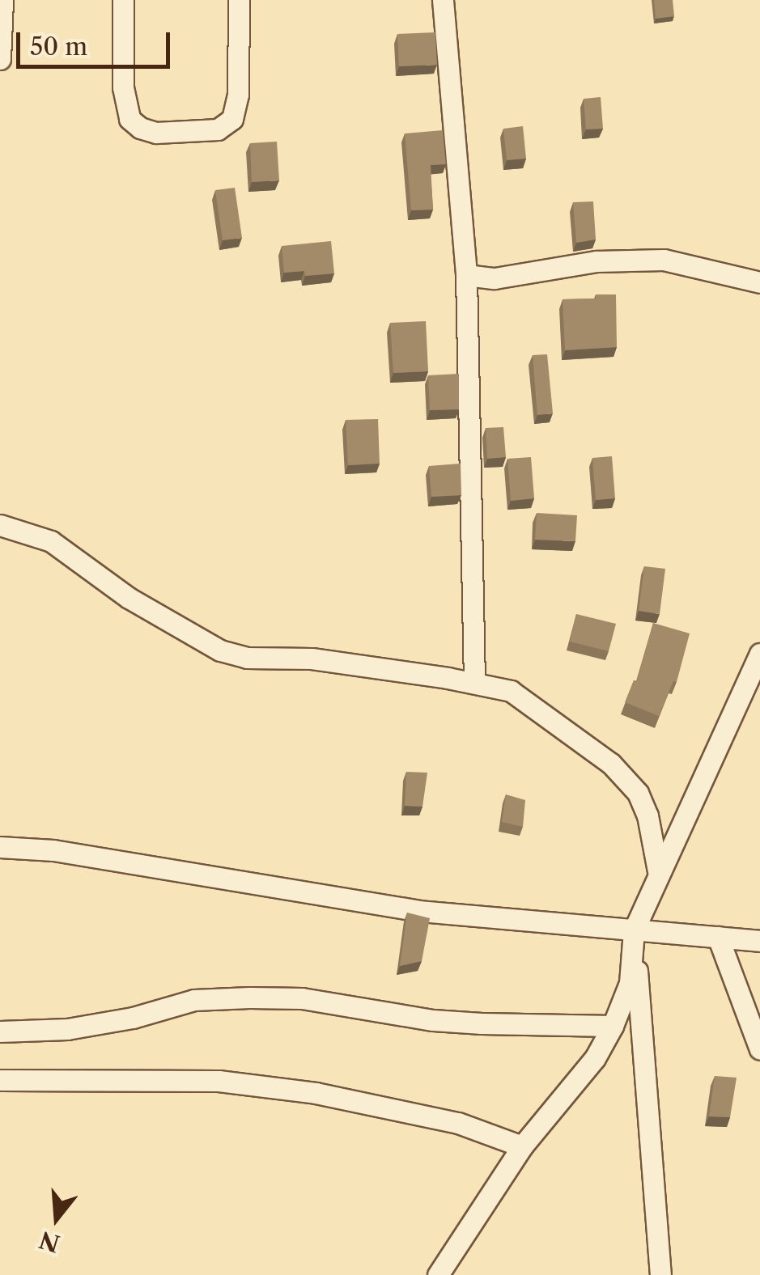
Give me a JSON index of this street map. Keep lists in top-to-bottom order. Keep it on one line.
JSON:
{"scale_bar":"50 m","north":"bottom"}
